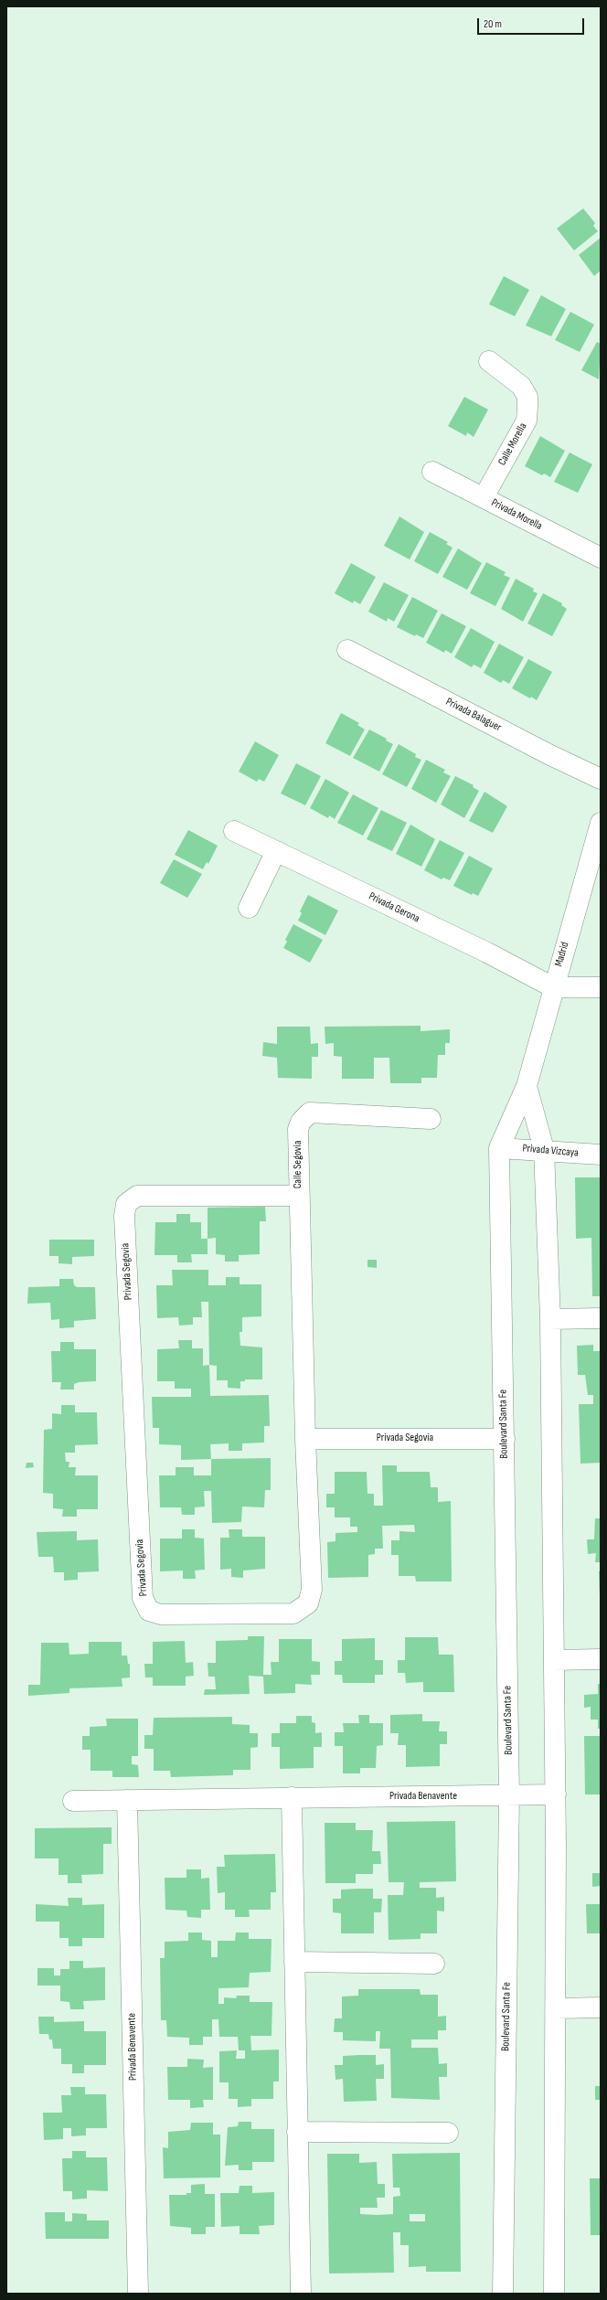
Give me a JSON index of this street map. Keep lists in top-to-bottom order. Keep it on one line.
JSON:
{"streets":{"street":["Calle Morella","Privada Morella","Privada Balaguer","Privada Gerona","Madrid","Privada Vizcaya","Calle Segovia","Privada Segovia","Boulevard Santa Fe","Privada Benavente"]},"crossings":[["Calle Morella","Privada Morella"],["Privada Gerona","Madrid"],["Madrid","Privada Vizcaya"],["Madrid","Boulevard Santa Fe"],["Privada Vizcaya","Boulevard Santa Fe"],["Calle Segovia","Privada Segovia"],["Privada Segovia","Boulevard Santa Fe"],["Boulevard Santa Fe","Privada Benavente"]],"scale_bar":"20 m"}
